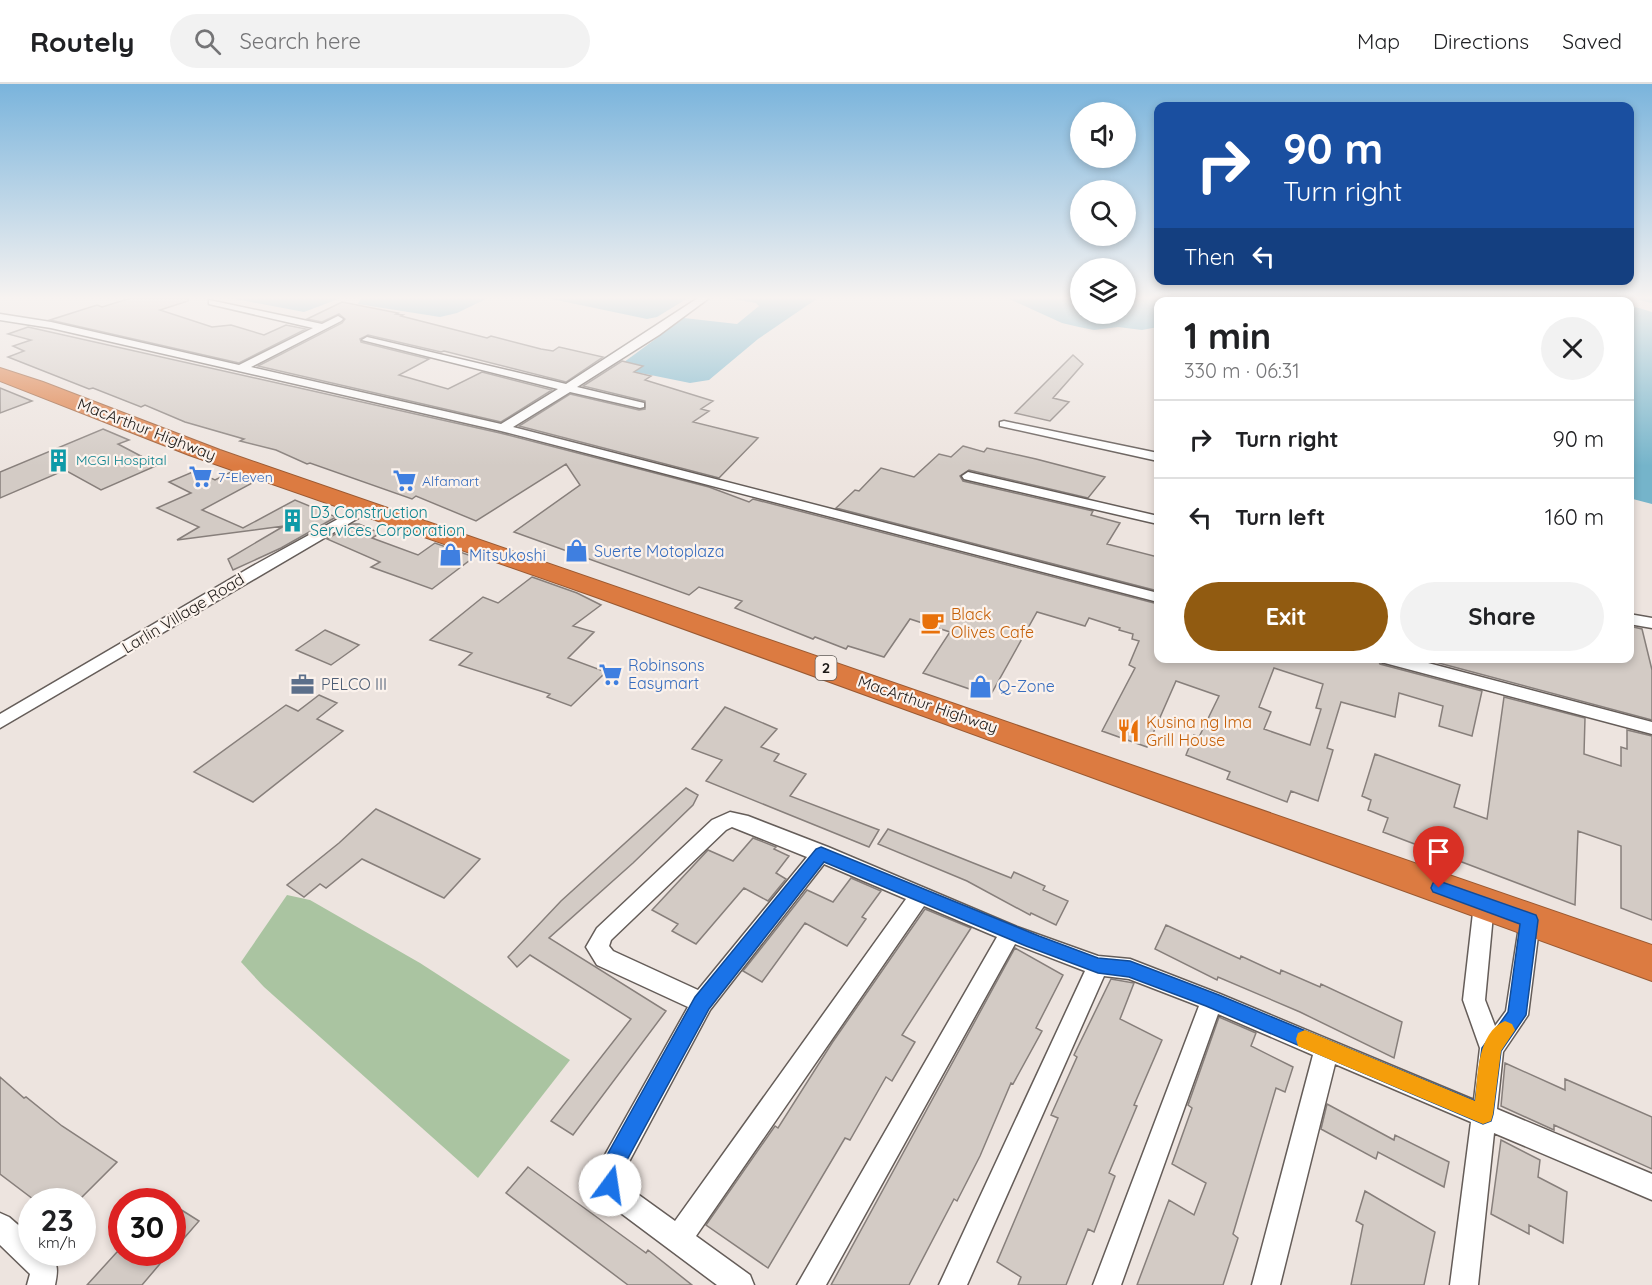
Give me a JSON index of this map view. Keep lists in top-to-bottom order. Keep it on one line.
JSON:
{"streets":{"highway":["MacArthur Highway","2"],"street":["Larlin Village Road"]},"crossings":[["MacArthur Highway","Larlin Village Road"]],"places":{"building":["MCGI Hospital","D3 Construction Services Corporation"],"supermarket":["7-Eleven","Alfamart","Robinsons Easymart"],"shop":["Suerte Motoplaza","Mitsukoshi","Q-Zone"],"cafe":["Black Olives Cafe"],"office":["PELCO III"],"restaurant":["Kusina ng Ima Grill House"]},"page":{"header":"Routely","search":"Search here","nav":["Map","Directions","Saved"],"turn":["90 m","Turn right"],"then":"Then","heading":["1 min","330 m · 06:31"],"list":[{"name":"Turn right","value":"90 m"},{"name":"Turn left","value":"160 m"}],"buttons":["Exit","Share"],"speed":"23 km/h","limit":"30"}}
